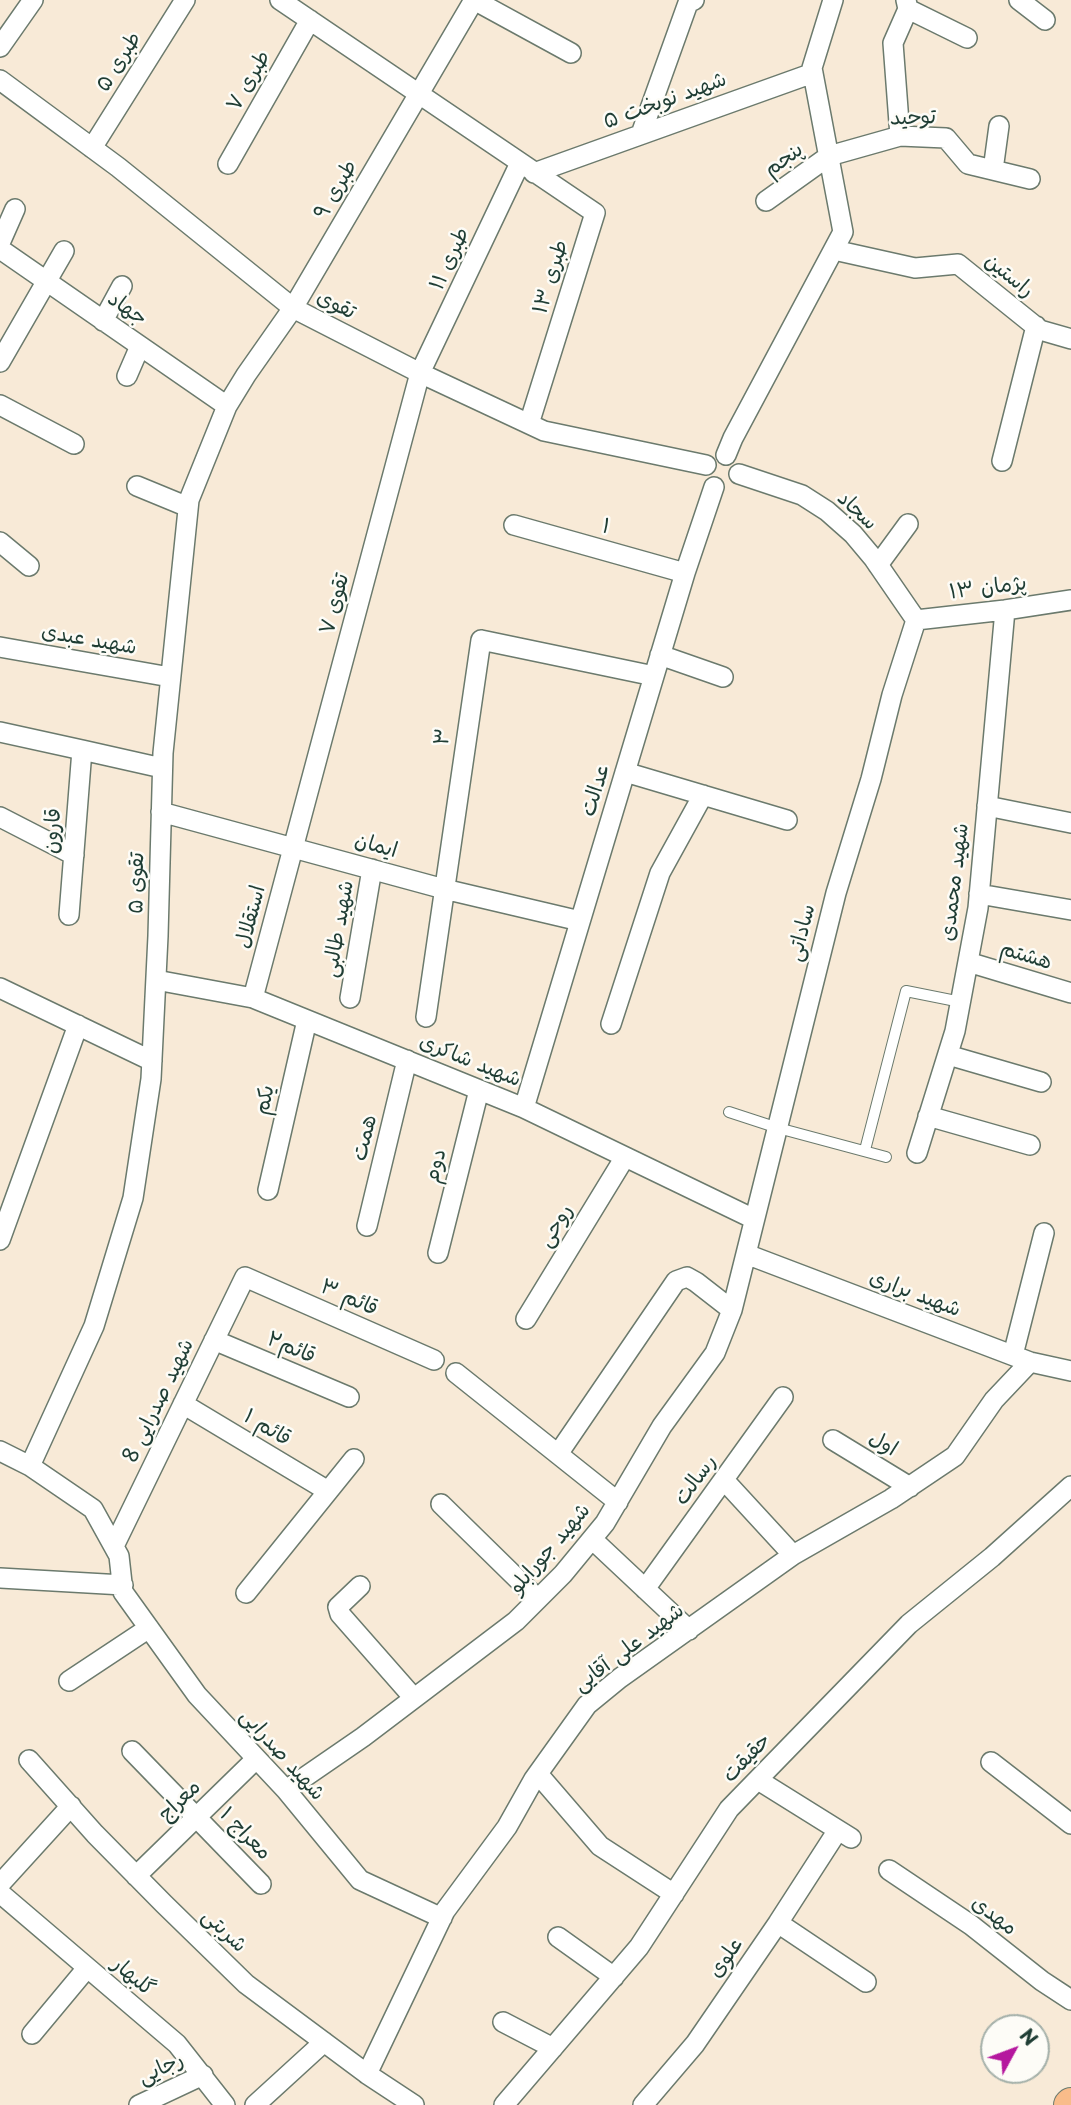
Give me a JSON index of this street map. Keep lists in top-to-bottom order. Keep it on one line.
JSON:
{"streets":{"street":["طبری ۵","طبری ۷","شهید نوبخت ۵","توحید","پنجم","طبری ۹","طبری ۱۱","راستین","طبری ۱۳","تقوی","جهاد","سجاد","۱","پژمان ۱۳","تقوی ۷","شهید عبدی","۳","عدالت","قارون","ایمان","شهید محمدی","تقوی ۵","استقلال","شهید طالبی","ساداتی","هشتم","شهید شاکری","یکم","همت","دوم","روحی","شهید براری","قائم ۳","قائم۲","شهید صدرایی 8","قائم ۱","اول","رسالت","شهید جورابلو","شهید علی آقایی","شهید صدرایی","حقیقت","معراج","معراج ۱","مهدی","شربتی","علوی","گلبهار","رجایی"]},"crossings":[["طبری ۵","تقوی"],["شهید نوبخت ۵","طبری ۱۱"],["شهید نوبخت ۵","طبری ۱۳"],["توحید","پنجم"],["طبری ۹","تقوی"],["طبری ۹","تقوی ۵"],["طبری ۱۱","طبری ۱۳"],["طبری ۱۱","تقوی"],["طبری ۱۱","تقوی ۷"],["طبری ۱۳","تقوی"],["تقوی","سجاد"],["تقوی","تقوی ۷"],["تقوی","عدالت"],["تقوی","تقوی ۵"],["جهاد","تقوی ۵"],["سجاد","پژمان ۱۳"],["سجاد","عدالت"],["سجاد","ساداتی"],["۱","عدالت"],["پژمان ۱۳","شهید محمدی"],["پژمان ۱۳","ساداتی"],["تقوی ۷","ایمان"],["تقوی ۷","استقلال"],["شهید عبدی","تقوی ۵"],["۳","عدالت"],["۳","ایمان"],["عدالت","ایمان"],["عدالت","شهید شاکری"],["ایمان","تقوی ۵"],["ایمان","استقلال"],["ایمان","شهید طالبی"],["شهید محمدی","هشتم"],["تقوی ۵","شهید شاکری"],["تقوی ۵","شهید صدرایی"],["استقلال","شهید شاکری"],["ساداتی","شهید شاکری"],["ساداتی","شهید براری"],["ساداتی","شهید جورابلو"],["شهید شاکری","یکم"],["شهید شاکری","همت"],["شهید شاکری","دوم"],["شهید شاکری","روحی"],["شهید براری","شهید جورابلو"],["شهید براری","شهید علی آقایی"],["قائم ۳","شهید صدرایی 8"],["قائم۲","شهید صدرایی 8"],["شهید صدرایی 8","قائم ۱"],["شهید صدرایی 8","شهید صدرایی"],["اول","شهید علی آقایی"],["شهید جورابلو","شهید صدرایی"],["شهید علی آقایی","شهید صدرایی"],["شهید علی آقایی","شربتی"],["شهید صدرایی","معراج"],["حقیقت","علوی"],["معراج","معراج ۱"],["معراج","شربتی"],["گلبهار","رجایی"]],"north":"top right"}
